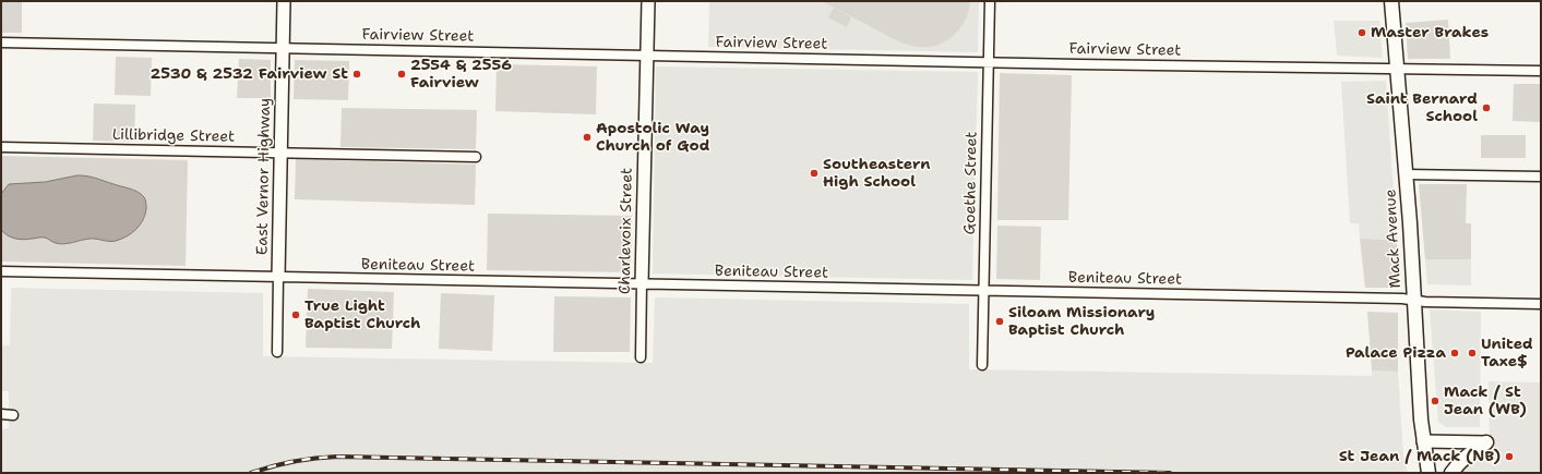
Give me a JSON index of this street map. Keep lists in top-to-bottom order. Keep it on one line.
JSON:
{"streets":{"main road":["Mack Avenue"],"street":["Fairview Street","Lillibridge Street","East Vernor Highway","Goethe Street","Charlevoix Street","Beniteau Street"]},"crossings":[["Fairview Street","East Vernor Highway"],["Fairview Street","Goethe Street"],["Fairview Street","Charlevoix Street"],["Fairview Street","Mack Avenue"],["Lillibridge Street","East Vernor Highway"],["East Vernor Highway","Beniteau Street"],["Goethe Street","Beniteau Street"],["Charlevoix Street","Beniteau Street"],["Mack Avenue","Beniteau Street"]],"places":["Master Brakes","2530 & 2532 Fairview St","2554 & 2556 Fairview","Saint Bernard School","Apostolic Way Church of God","Southeastern High School","True Light Baptist Church","Siloam Missionary Baptist Church","Palace Pizza","United Taxe$","Mack / St Jean (WB)","St Jean / Mack (NB)"]}
